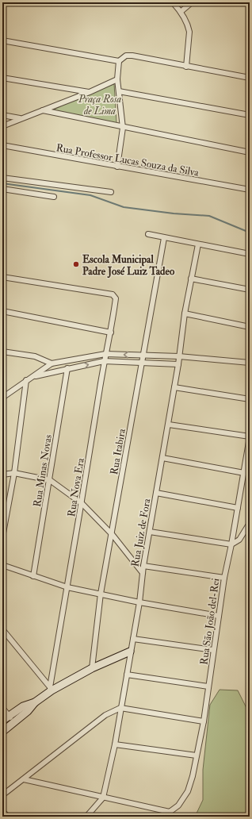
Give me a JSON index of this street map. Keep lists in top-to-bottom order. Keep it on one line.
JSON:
{"streets":{"street":["Rua Professor Lucas Souza da Silva","Rua Itabira","Rua Minas Novas","Rua Nova Era","Rua Juiz de Fora","Rua São João del-Rei"]},"crossings":[["Rua Juiz de Fora","Rua São João del-Rei"]],"parks":["Praça Rosa de Lima"],"places":["Escola Municipal Padre José Luiz Tadeo"]}
